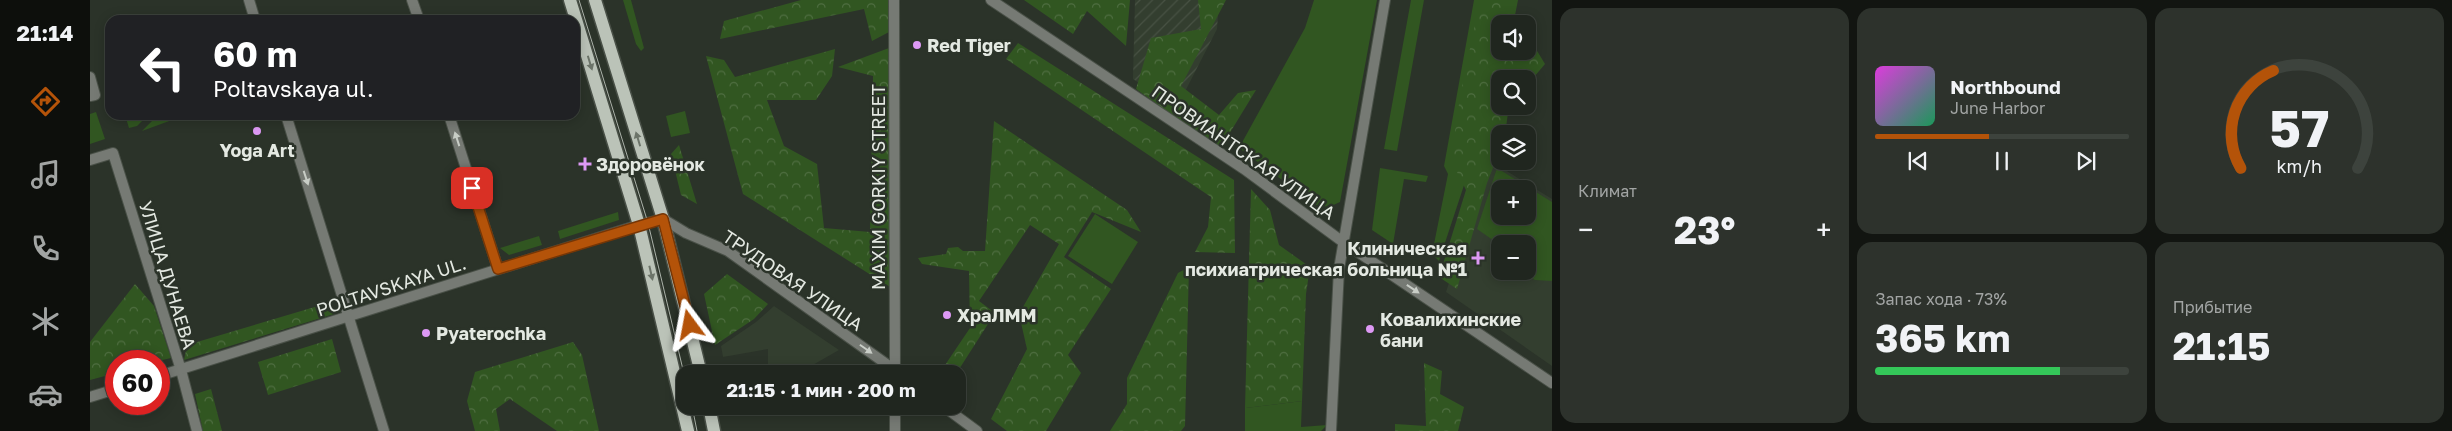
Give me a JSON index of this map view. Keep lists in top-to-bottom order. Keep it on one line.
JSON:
{"streets":{"street":["ПРОВИАНТСКАЯ УЛИЦА","MAXIM GORKIY STREET","УЛИЦА ДУНАЕВА","ТРУДОВАЯ УЛИЦА","POLTAVSKAYA UL."]},"crossings":[["УЛИЦА ДУНАЕВА","POLTAVSKAYA UL."],["ТРУДОВАЯ УЛИЦА","POLTAVSKAYA UL."]],"one_way":["ПРОВИАНТСКАЯ УЛИЦА","ТРУДОВАЯ УЛИЦА"],"places":{"other":["Red Tiger","Yoga Art","ХраЛММ","Ковалихинские бани","Pyaterochka"],"health":["Здоровёнок","Клиническая психиатрическая больница №1"]},"page":{"tabs":"21:14","tile":["Климат",["Запас хода · 73%","365 km"],["Прибытие","21:15"]],"map_buttons":["+","−"],"turn":["60 m","Poltavskaya ul."],"song":["Northbound","June Harbor"],"heat":["−","23°","+"],"limit":"60","trip":"21:15 · 1 мин · 200 m","gauge":["57","km/h"]}}
